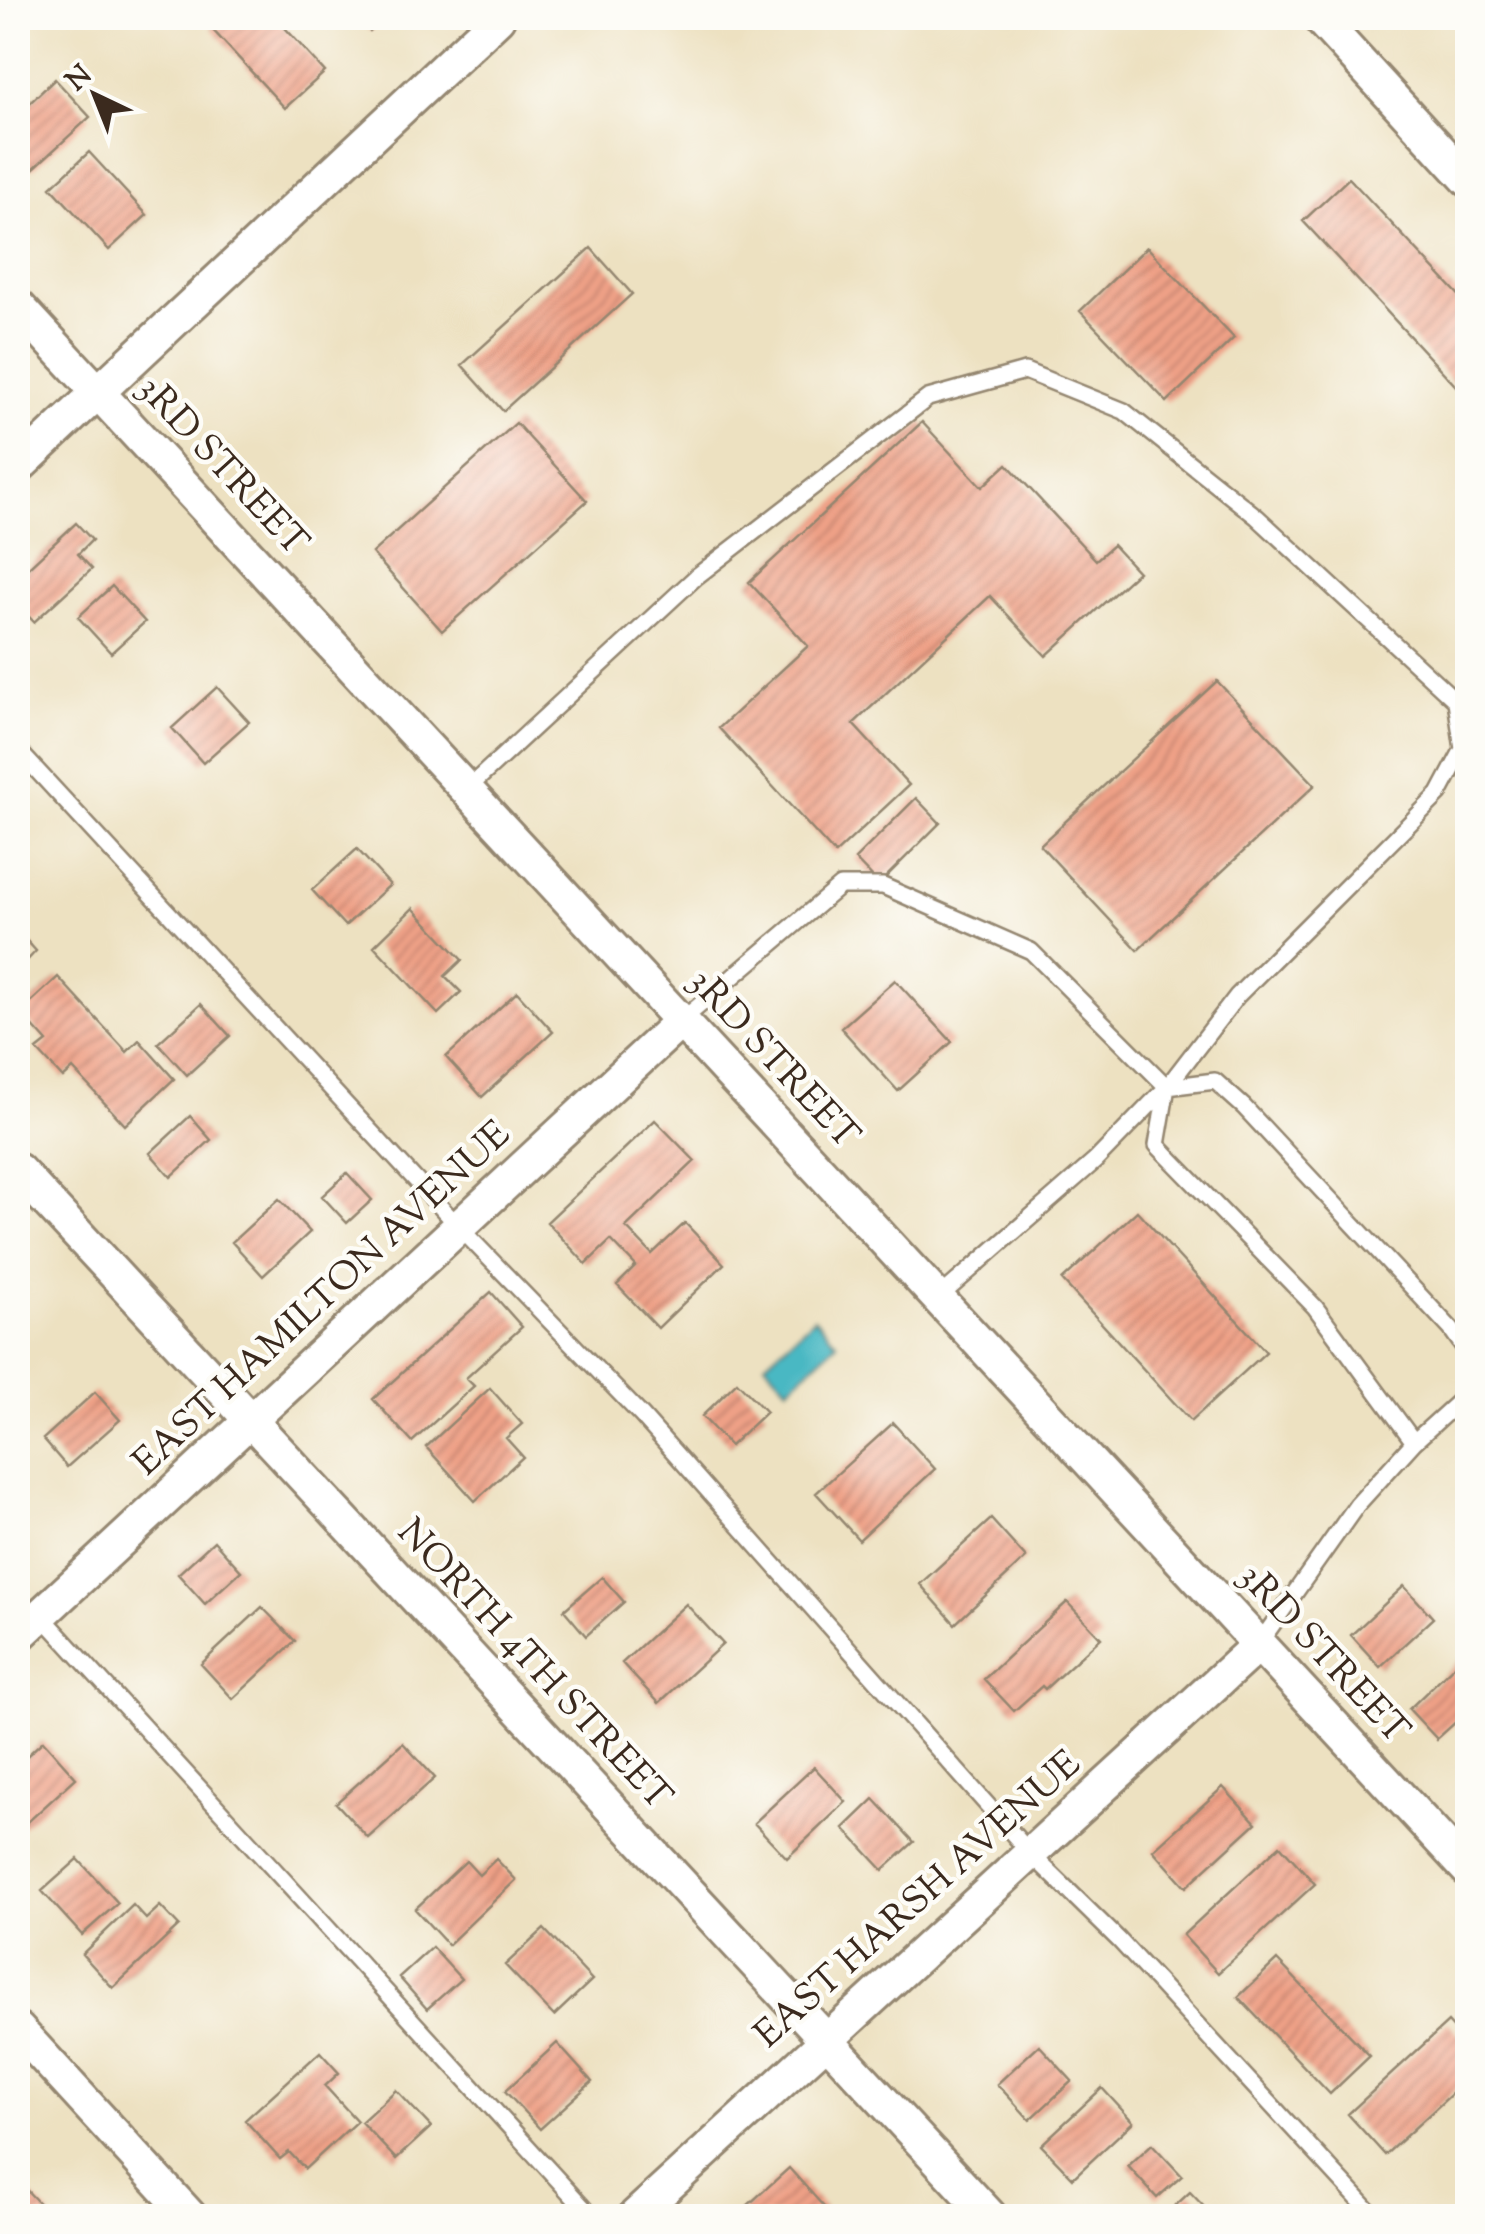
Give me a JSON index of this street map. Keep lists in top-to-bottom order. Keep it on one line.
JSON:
{"streets":{"street":["3RD STREET","EAST HAMILTON AVENUE","NORTH 4TH STREET","EAST HARSH AVENUE"]},"crossings":[["3RD STREET","EAST HAMILTON AVENUE"],["3RD STREET","EAST HARSH AVENUE"],["EAST HAMILTON AVENUE","NORTH 4TH STREET"],["NORTH 4TH STREET","EAST HARSH AVENUE"]],"north":"top left"}
